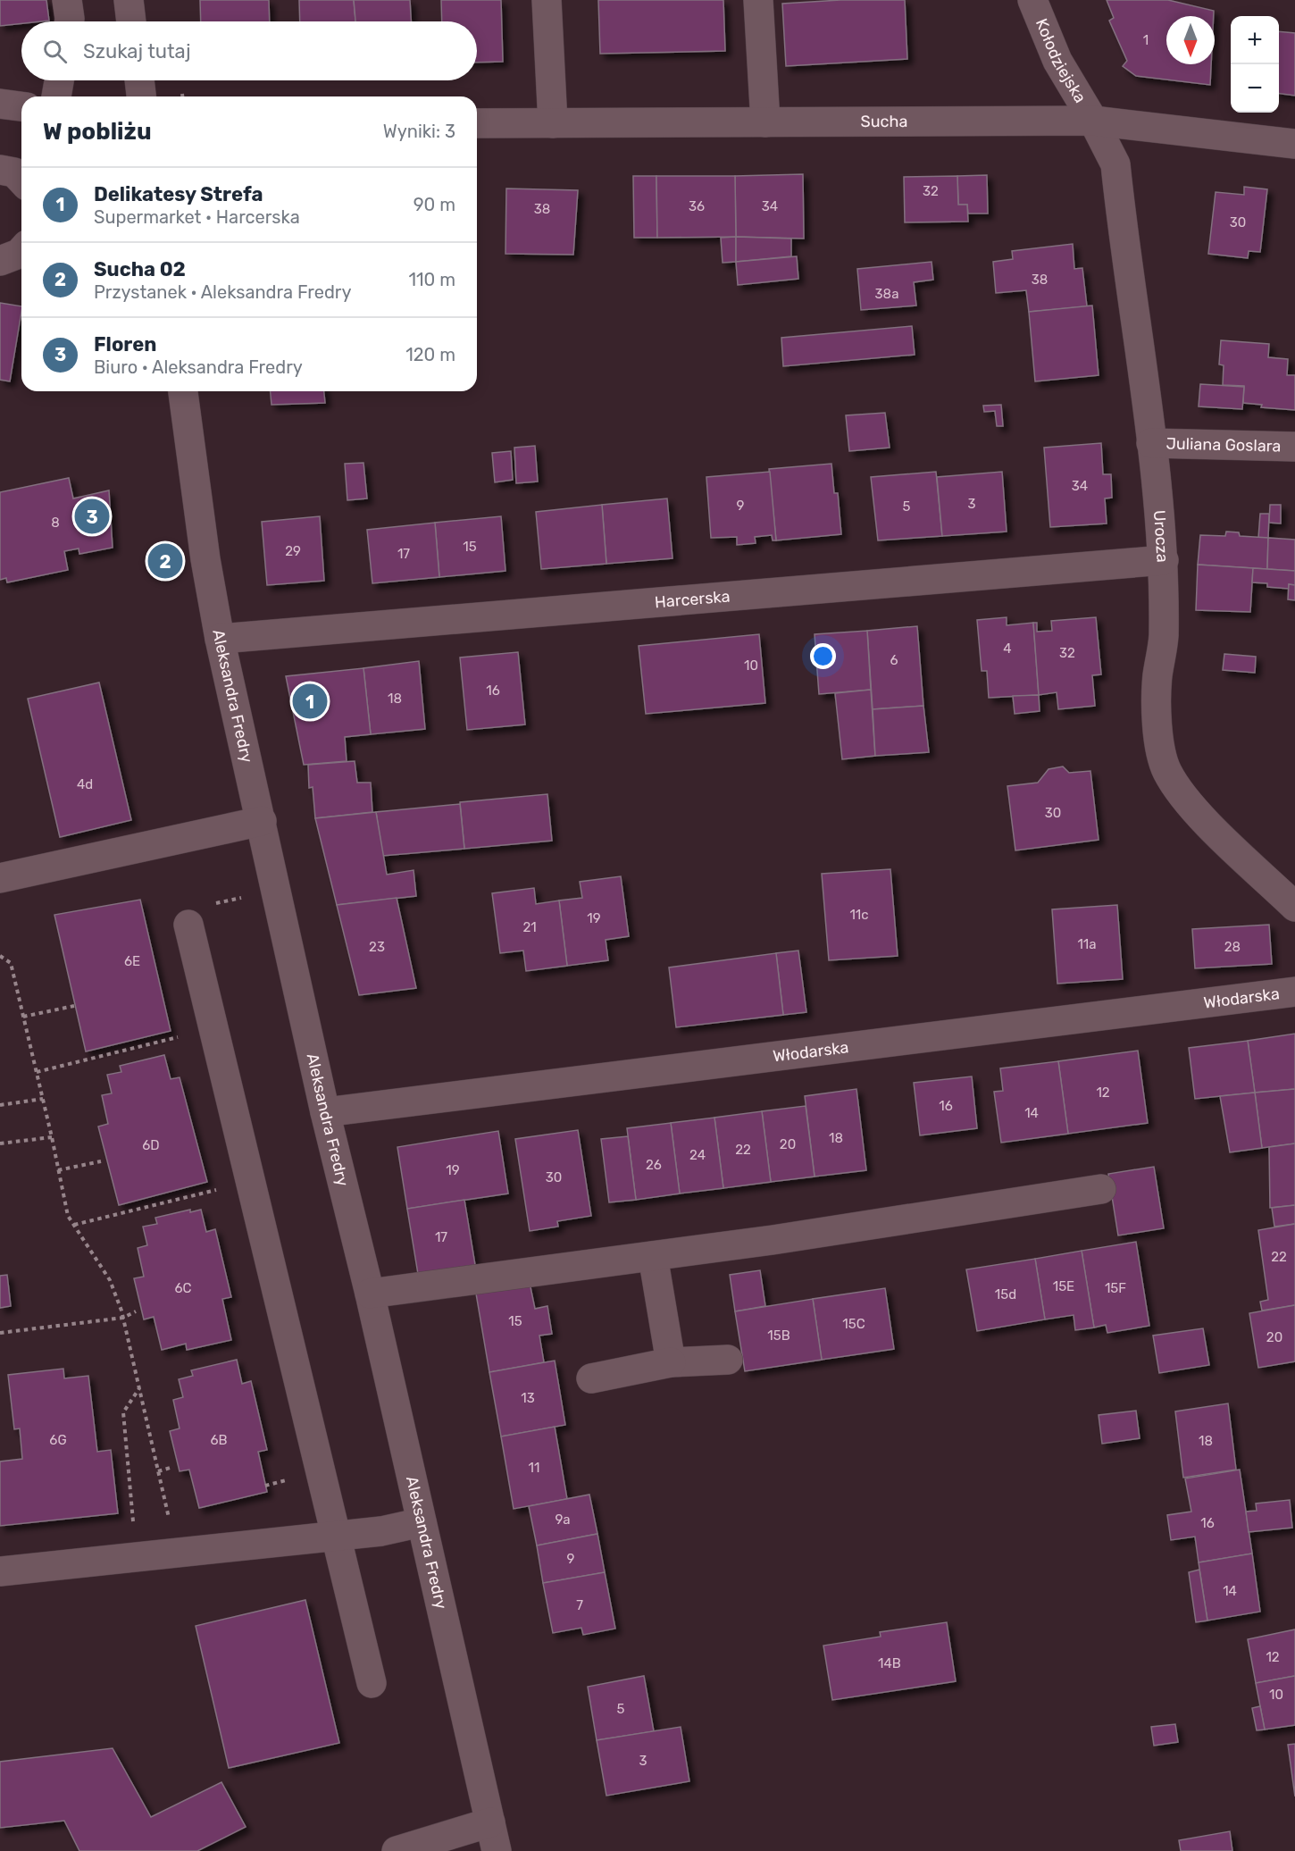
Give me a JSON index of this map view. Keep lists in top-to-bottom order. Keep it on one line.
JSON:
{"streets":{"street":["Kołodziejska","Sucha","Juliana Goslara","Urocza","Harcerska","Aleksandra Fredry","Włodarska"]},"crossings":[["Kołodziejska","Sucha"],["Kołodziejska","Urocza"],["Sucha","Urocza"],["Juliana Goslara","Urocza"],["Urocza","Harcerska"],["Harcerska","Aleksandra Fredry"],["Aleksandra Fredry","Włodarska"]],"house_numbers":["1","32","36","34","38","30","38","38a","34","3","9","5","8","15","29","17","4","32","6","10","16","18","4d","30","11c","19","21","11a","23","28","6E","12","16","14","18","20","6D","22","24","26","19","30","17","22","15E","6C","15F","15d","15","15C","15B","20","13","6G","6B","18","11","9a","16","9","14","7","12","14B","10","5","3"],"north":"bottom","page":{"map_buttons":["+","−"],"search":"Szukaj tutaj","heading":["W pobliżu","Wyniki: 3"],"list":[{"mark":"1","name":"Delikatesy Strefa","note":"Supermarket · Harcerska","value":"90 m"},{"mark":"2","name":"Sucha 02","note":"Przystanek · Aleksandra Fredry","value":"110 m"},{"mark":"3","name":"Floren","note":"Biuro · Aleksandra Fredry","value":"120 m"}],"pins":["3","2","1"]}}
